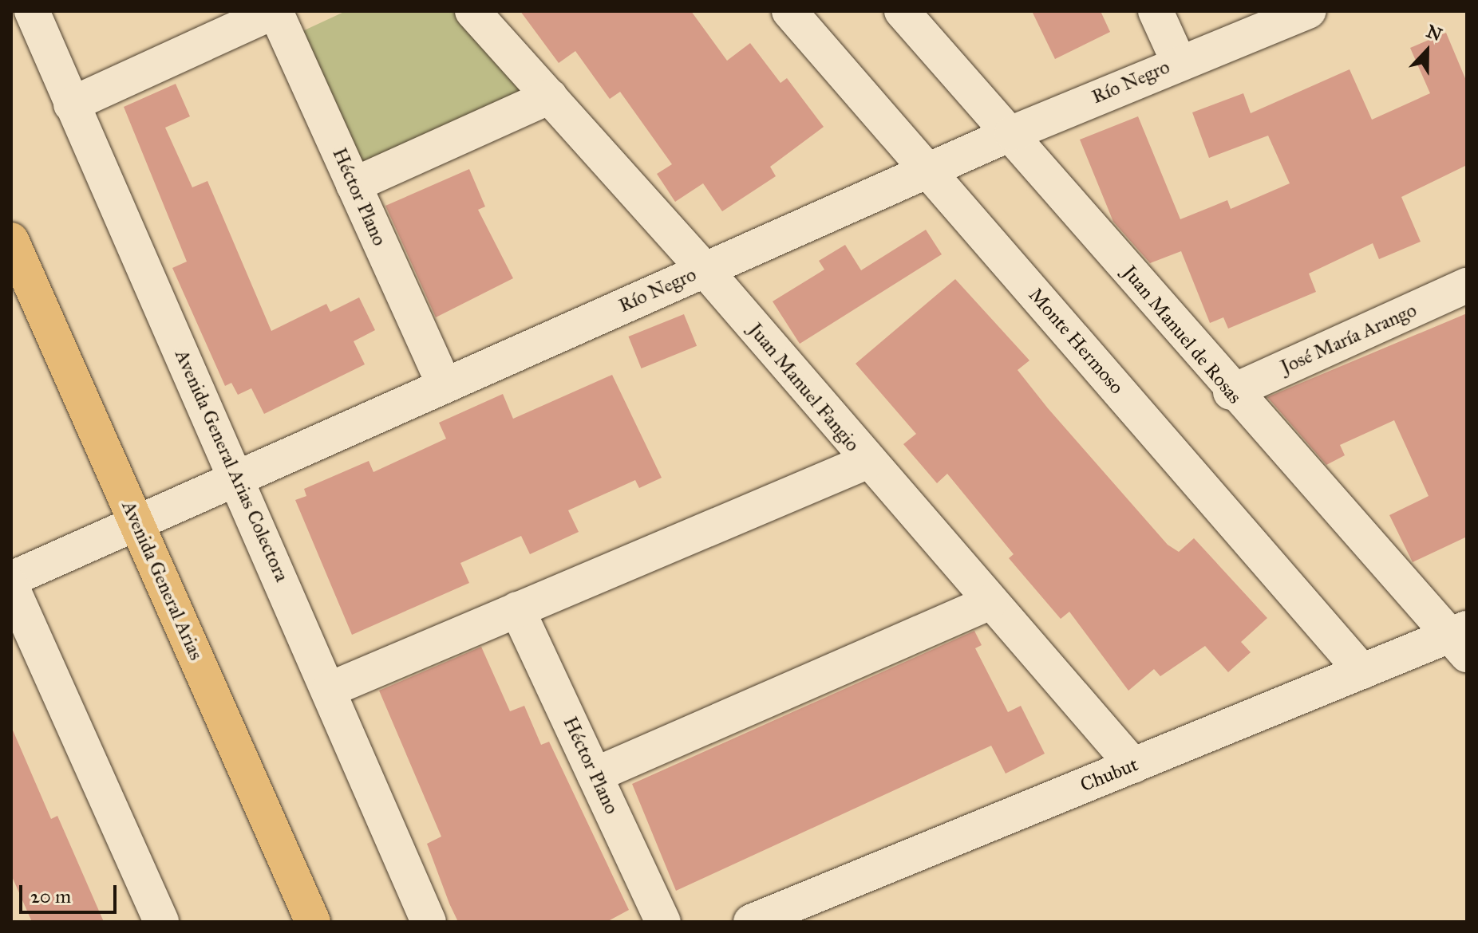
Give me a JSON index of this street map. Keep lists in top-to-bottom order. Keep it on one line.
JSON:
{"streets":{"main road":["Avenida General Arias"],"street":["Río Negro","Héctor Plano","Juan Manuel de Rosas","José María Arango","Monte Hermoso","Juan Manuel Fangio","Avenida General Arias Colectora","Chubut"]},"crossings":[["Río Negro","Héctor Plano"],["Río Negro","Juan Manuel de Rosas"],["Río Negro","Monte Hermoso"],["Río Negro","Juan Manuel Fangio"],["Río Negro","Avenida General Arias Colectora"],["Río Negro","Avenida General Arias"],["Juan Manuel de Rosas","José María Arango"],["Juan Manuel de Rosas","Chubut"],["Monte Hermoso","Chubut"],["Juan Manuel Fangio","Chubut"]],"scale_bar":"20 m","north":"top"}
